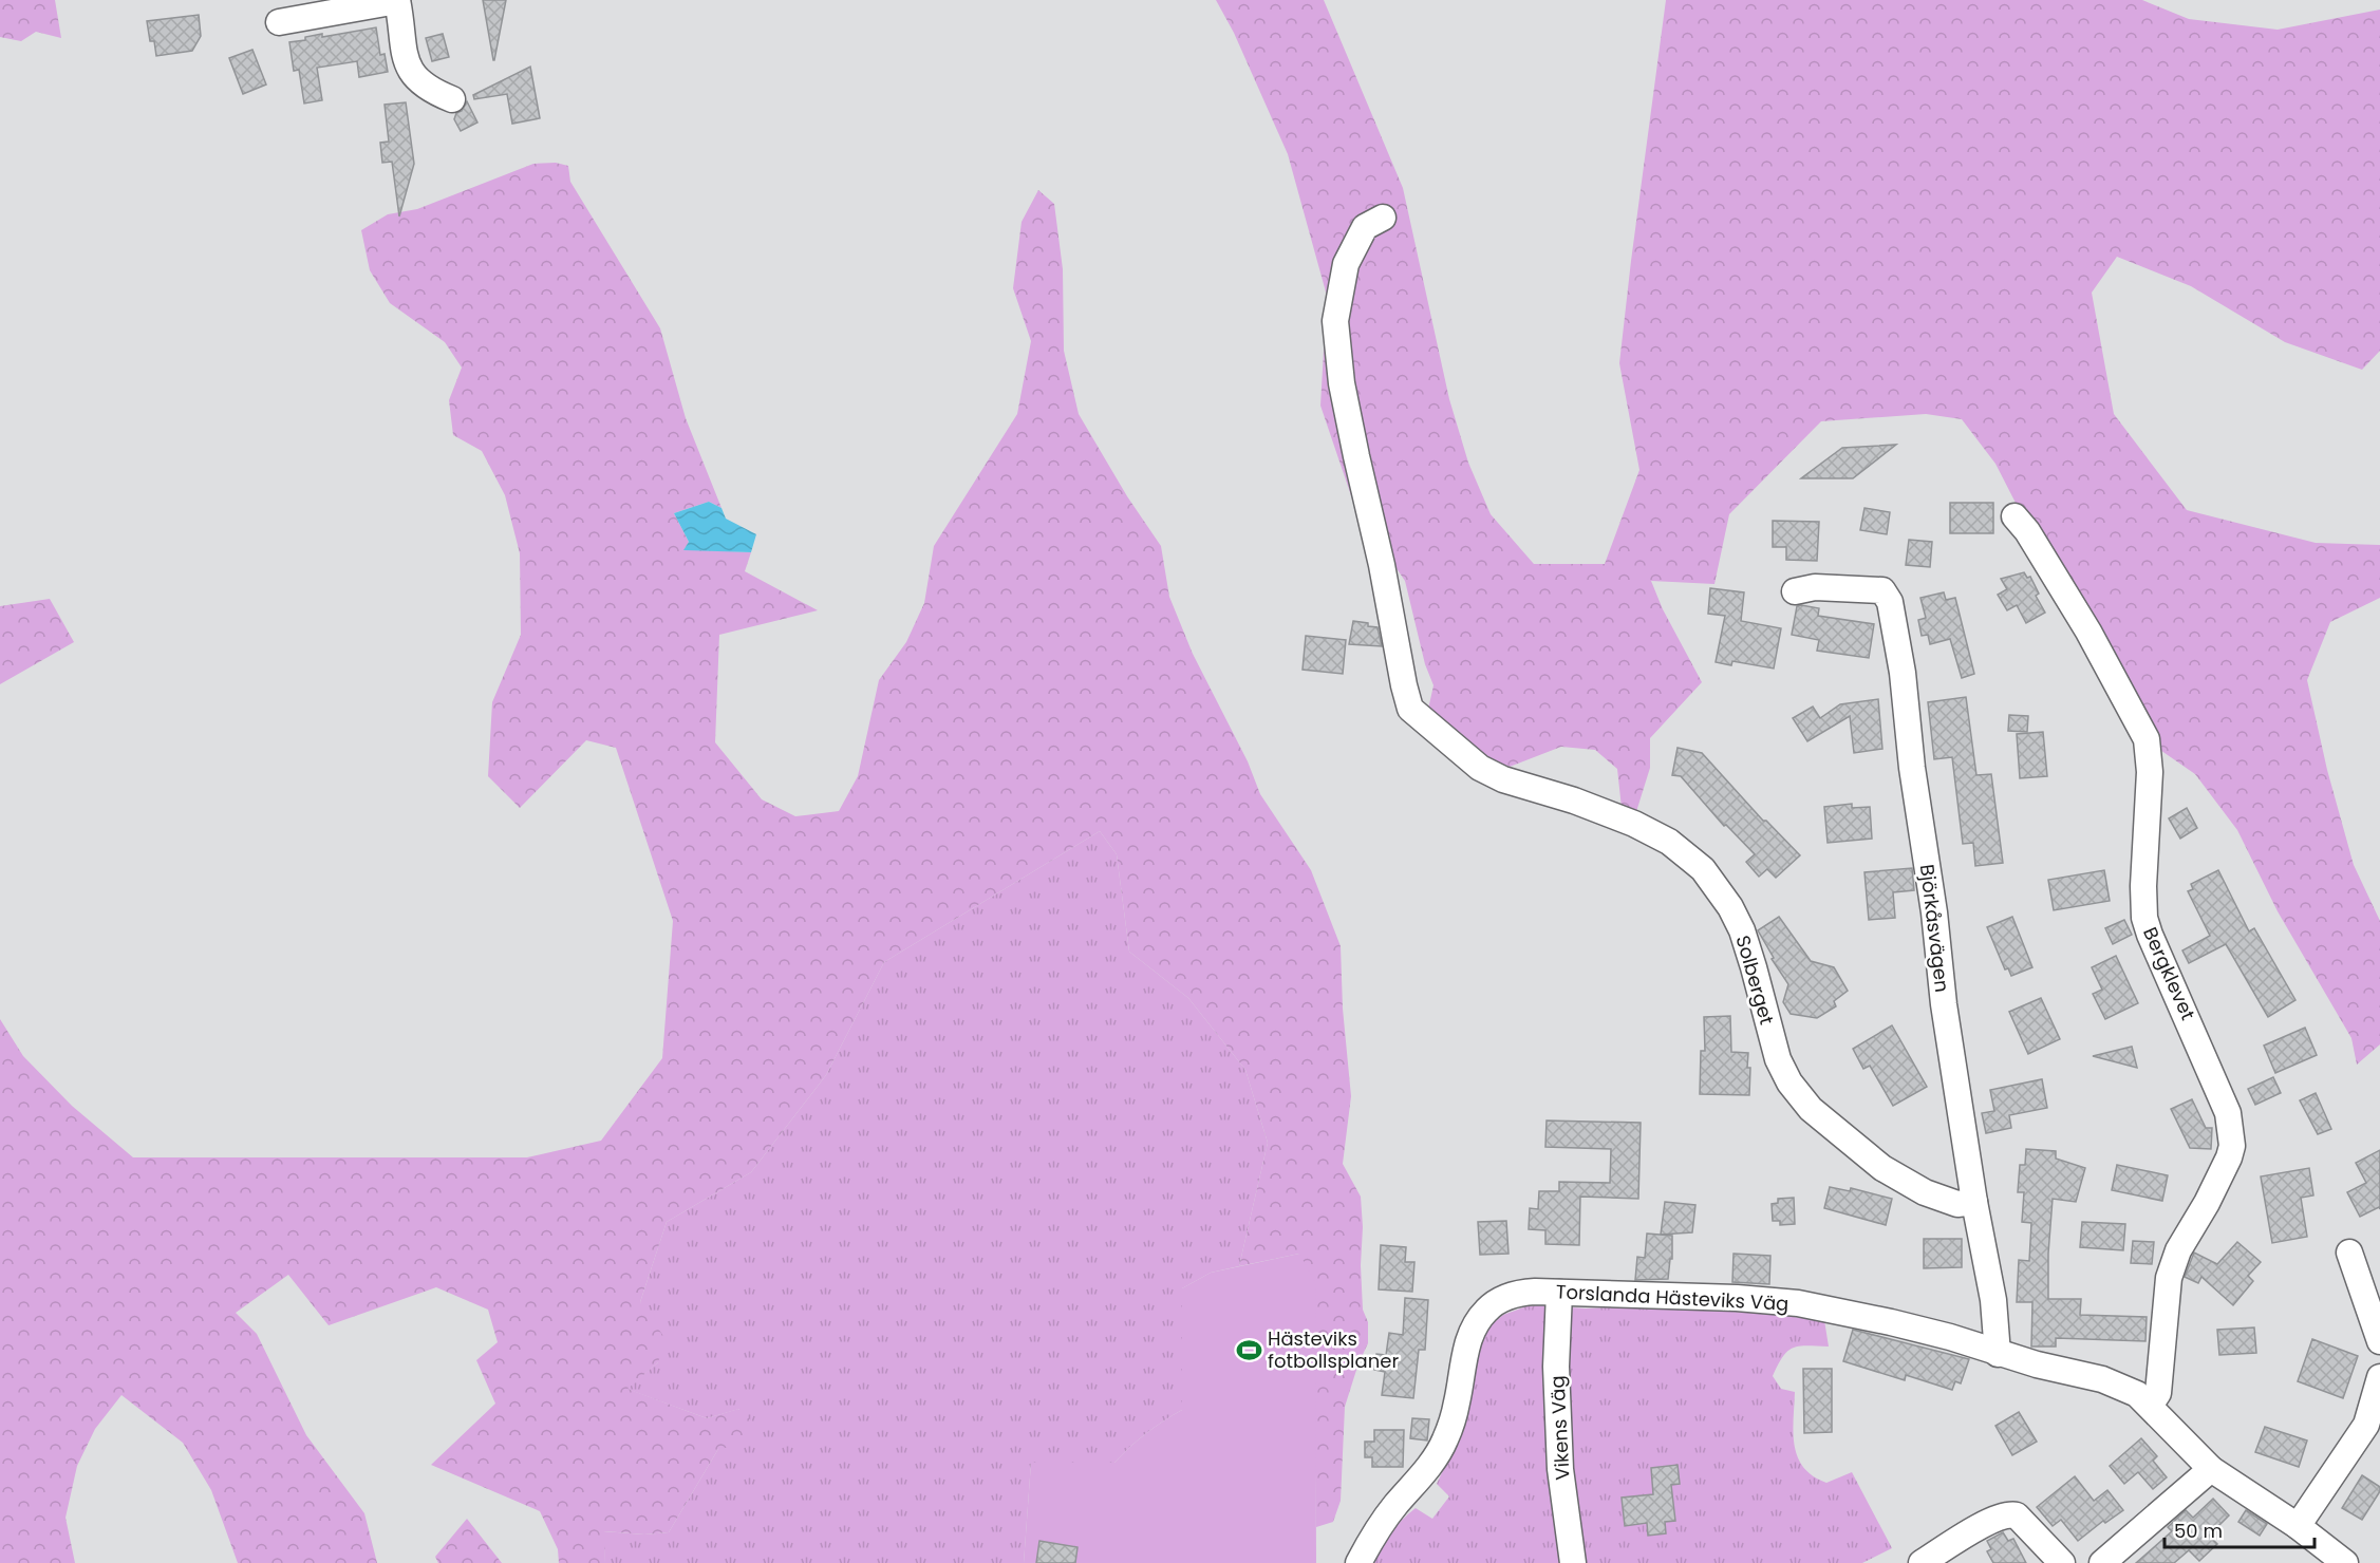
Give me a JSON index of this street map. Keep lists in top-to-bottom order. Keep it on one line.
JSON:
{"streets":{"street":["Björkåsvägen","Bergklevet","Solberget","Torslanda Hästeviks Väg","Vikens Väg"]},"crossings":[["Björkåsvägen","Solberget"],["Björkåsvägen","Torslanda Hästeviks Väg"],["Bergklevet","Torslanda Hästeviks Väg"],["Torslanda Hästeviks Väg","Vikens Väg"]],"places":{"sports":["Hästeviks fotbollsplaner"]},"scale_bar":"50 m"}
